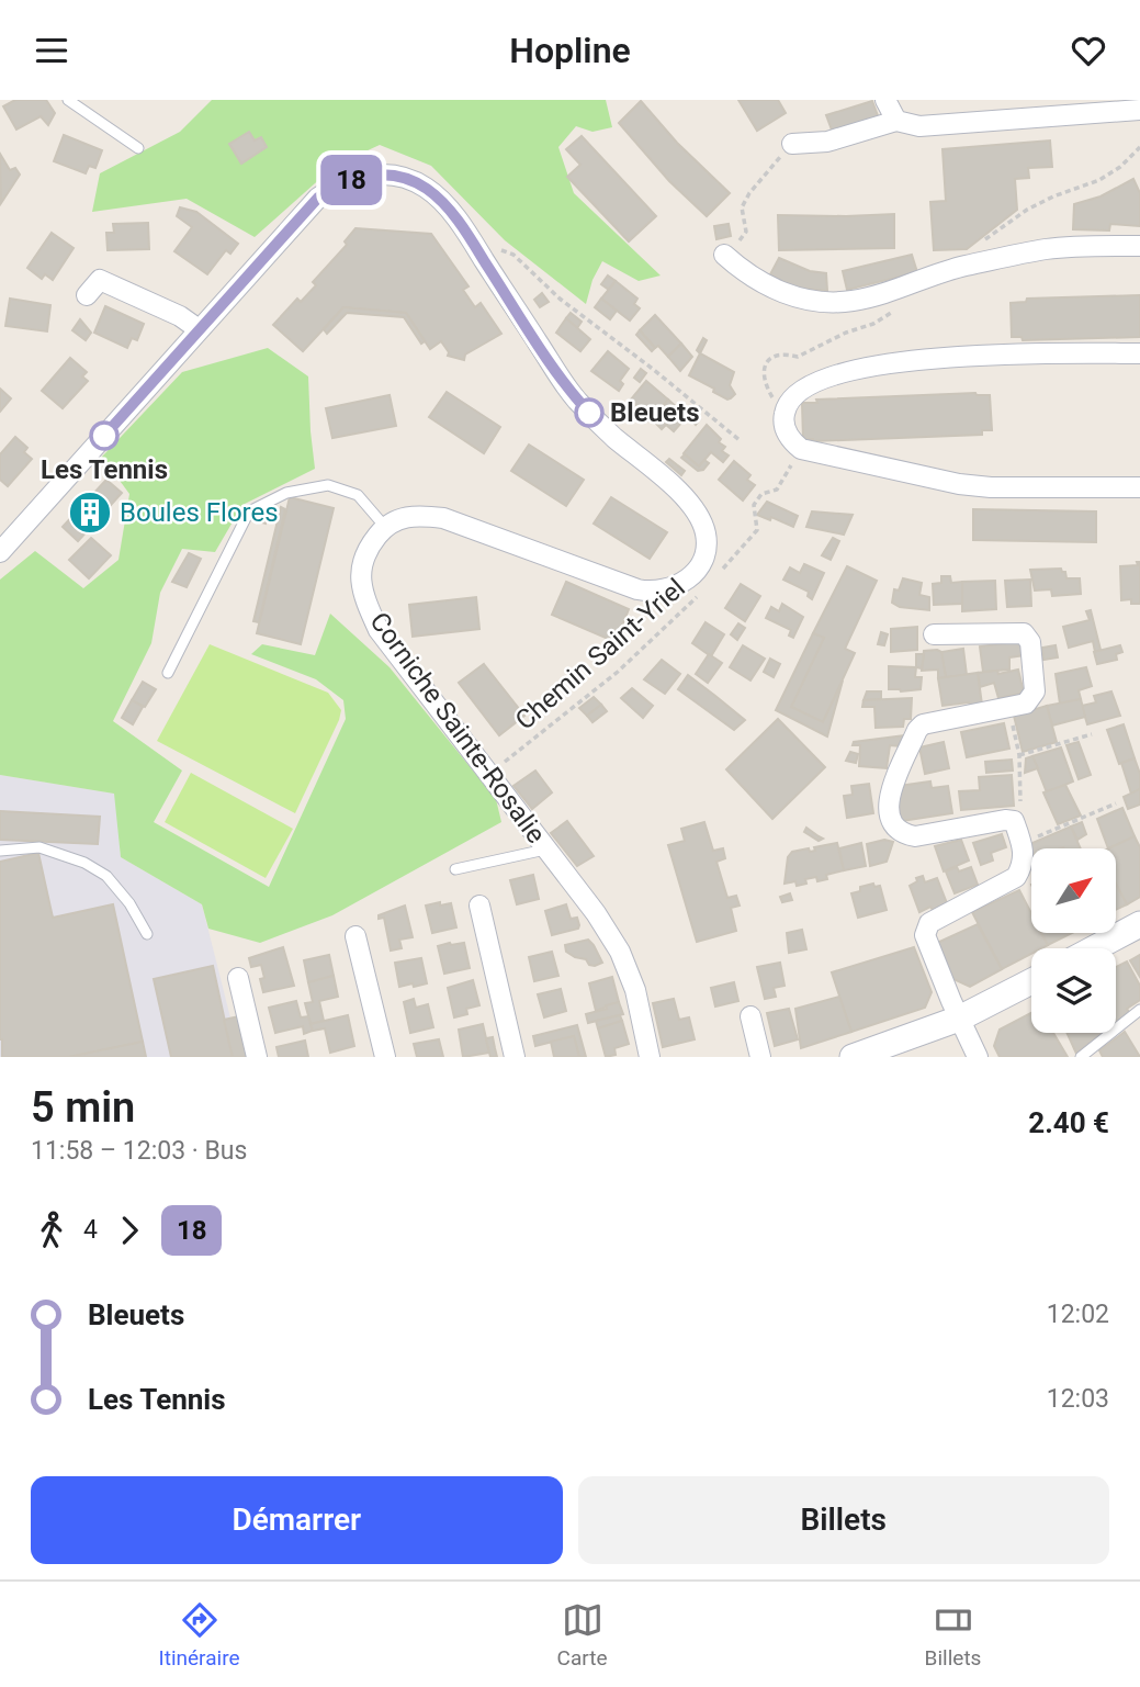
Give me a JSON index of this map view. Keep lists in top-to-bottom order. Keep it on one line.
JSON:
{"streets":{"street":["Corniche Sainte-Rosalie"],"path":["Chemin Saint-Yriel"]},"crossings":[["Chemin Saint-Yriel","Corniche Sainte-Rosalie"]],"places":{"other":["Bleuets","Les Tennis"],"building":["Boules Flores"]},"lines":["bus line 18"],"north":"top right","page":{"header":"Hopline","on_map":"18","heading":["5 min","11:58 – 12:03 · Bus","2.40 €"],"legs":["4","18"],"list":[{"name":"Bleuets","value":"12:02"},{"name":"Les Tennis","value":"12:03"}],"buttons":["Démarrer","Billets"],"tabs":["Itinéraire","Carte","Billets"]}}
